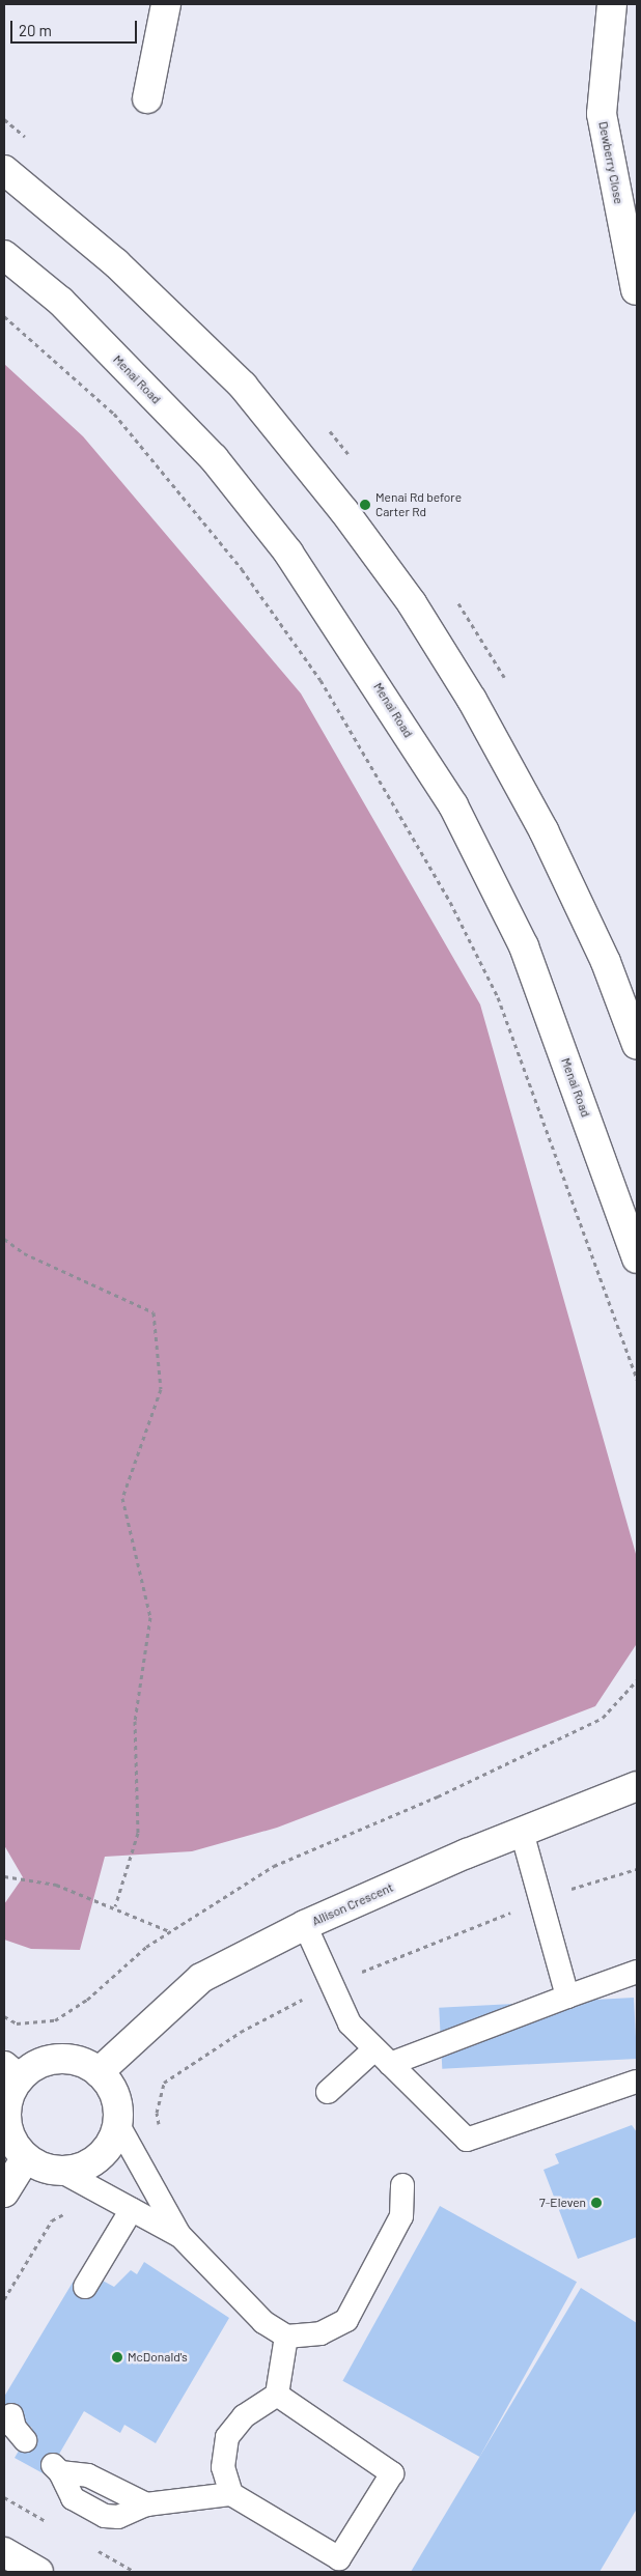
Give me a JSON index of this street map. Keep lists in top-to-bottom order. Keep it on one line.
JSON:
{"streets":{"main road":["Dewberry Close","Menai Road","Allison Crescent"]},"places":["Menai Rd before Carter Rd","7-Eleven","McDonald's"],"scale_bar":"20 m"}
